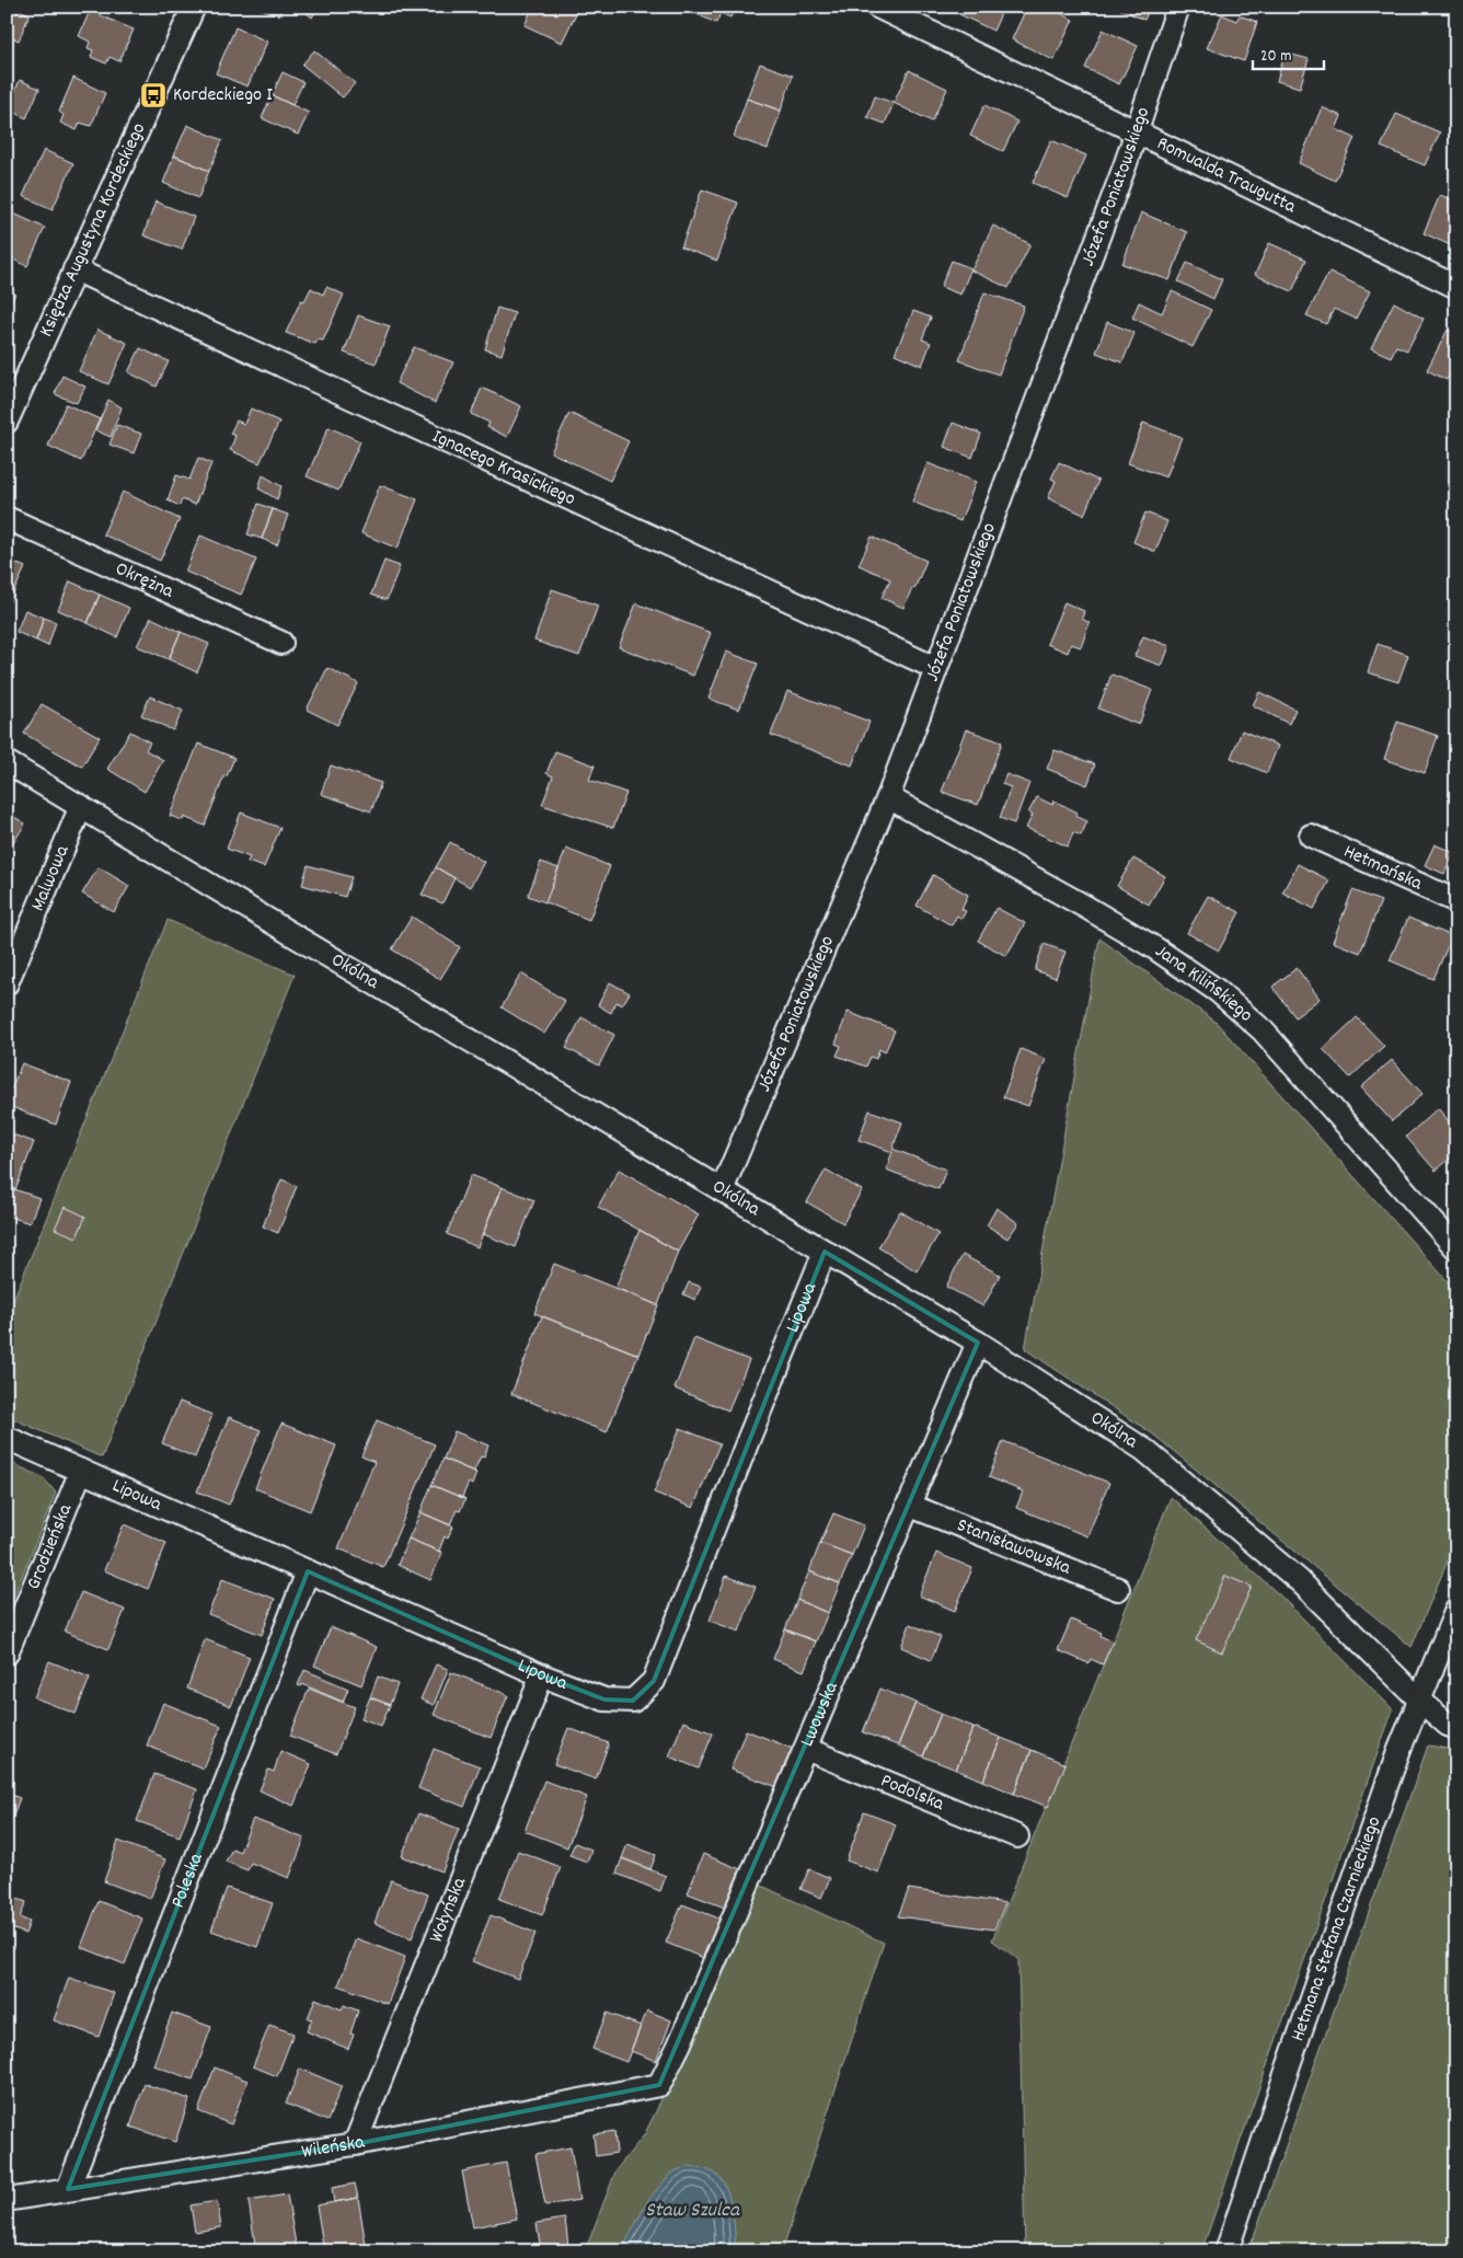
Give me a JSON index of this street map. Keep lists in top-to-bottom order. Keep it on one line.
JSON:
{"streets":{"street":["Romualda Traugutta","Józefa Poniatowskiego","Księdza Augustyna Kordeckiego","Ignacego Krasickiego","Okrężna","Hetmańska","Malwowa","Okólna","Jana Kilińskiego","Lipowa","Grodzieńska","Stanisławowska","Lwowska","Podolska","Poleska","Wołyńska","Hetmana Stefana Czarnieckiego","Wileńska"]},"crossings":[["Romualda Traugutta","Józefa Poniatowskiego"],["Józefa Poniatowskiego","Ignacego Krasickiego"],["Józefa Poniatowskiego","Okólna"],["Józefa Poniatowskiego","Jana Kilińskiego"],["Księdza Augustyna Kordeckiego","Ignacego Krasickiego"],["Malwowa","Okólna"],["Okólna","Lipowa"],["Okólna","Lwowska"],["Okólna","Hetmana Stefana Czarnieckiego"],["Lipowa","Grodzieńska"],["Lipowa","Poleska"],["Lipowa","Wołyńska"],["Stanisławowska","Lwowska"],["Lwowska","Podolska"],["Lwowska","Wileńska"],["Poleska","Wileńska"],["Wołyńska","Wileńska"]],"water":["Staw Szulca"],"places":{"bus stop":["Kordeckiego I"]},"scale_bar":"20 m"}
